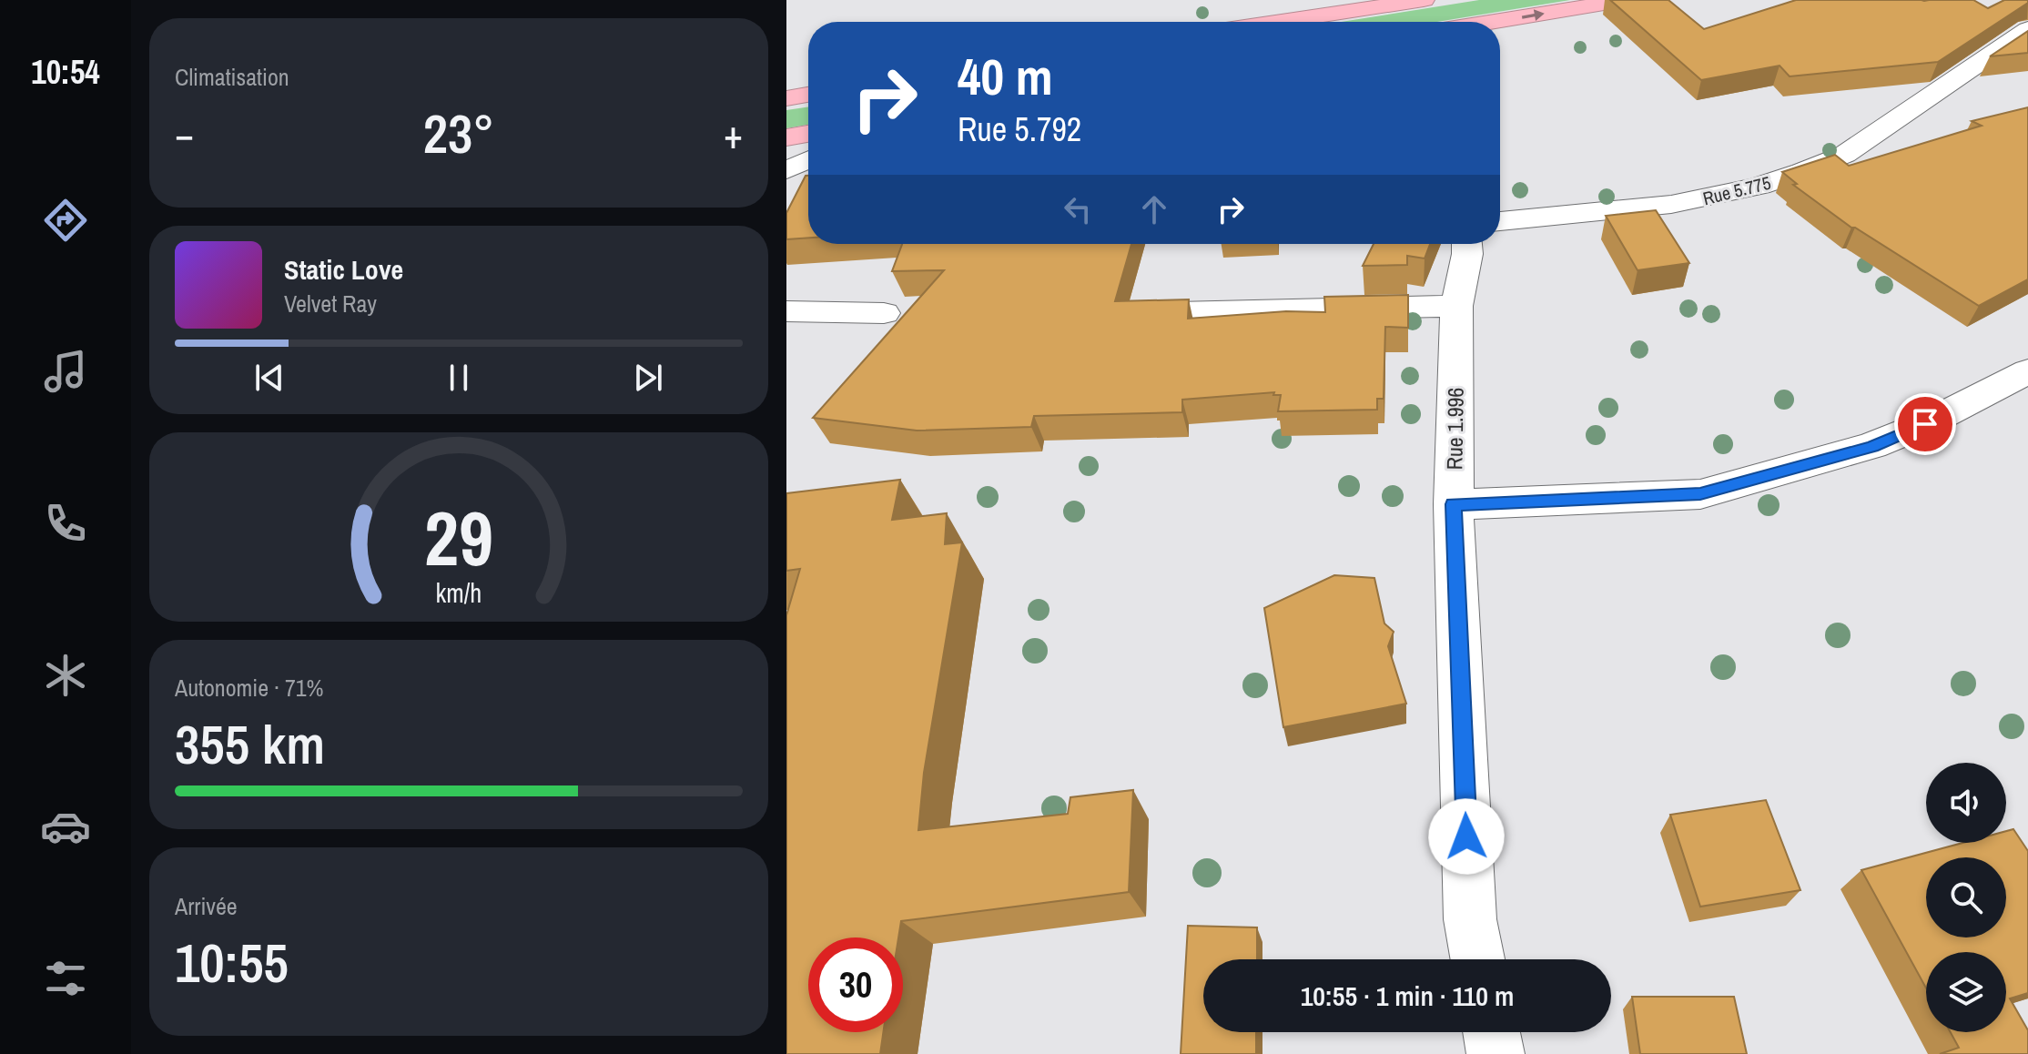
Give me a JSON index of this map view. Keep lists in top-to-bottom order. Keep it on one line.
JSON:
{"streets":{"street":["Rue 5.775","Rue 1.996"]},"page":{"tabs":"10:54","tile":["Climatisation",["Autonomie · 71%","355 km"],["Arrivée","10:55"]],"turn":["40 m","Rue 5.792"],"heat":["−","23°","+"],"song":["Static Love","Velvet Ray"],"limit":"30","trip":"10:55 · 1 min · 110 m","gauge":["29","km/h"]}}
